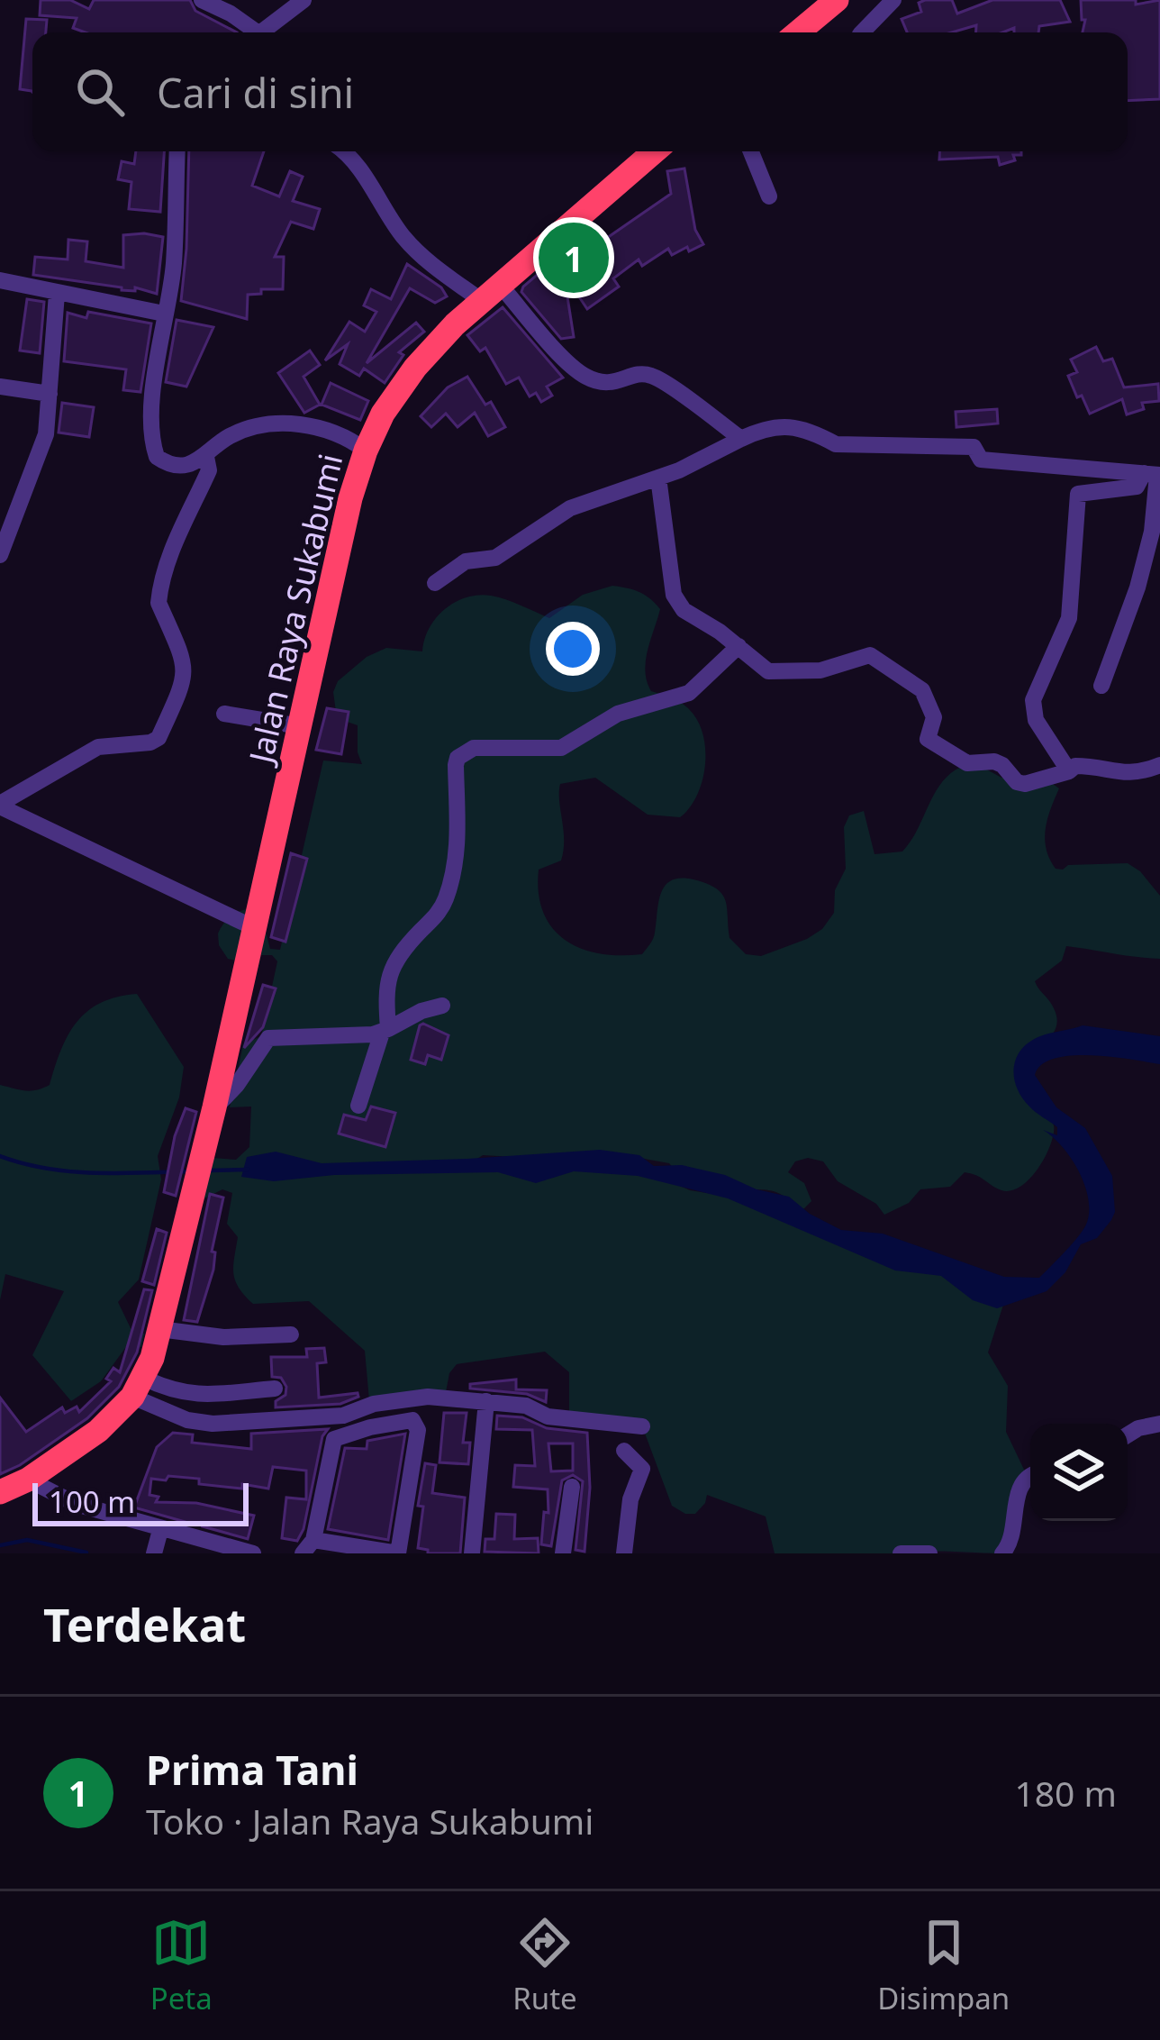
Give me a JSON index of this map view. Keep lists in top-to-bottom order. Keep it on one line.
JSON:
{"streets":{"highway":["Jalan Raya Sukabumi"]},"scale_bar":"100 m","page":{"search":"Cari di sini","pins":"1","scale":"100 m","heading":"Terdekat","list":[{"mark":"1","name":"Prima Tani","note":"Toko · Jalan Raya Sukabumi","value":"180 m"}],"nav":["Peta","Rute","Disimpan"]}}
